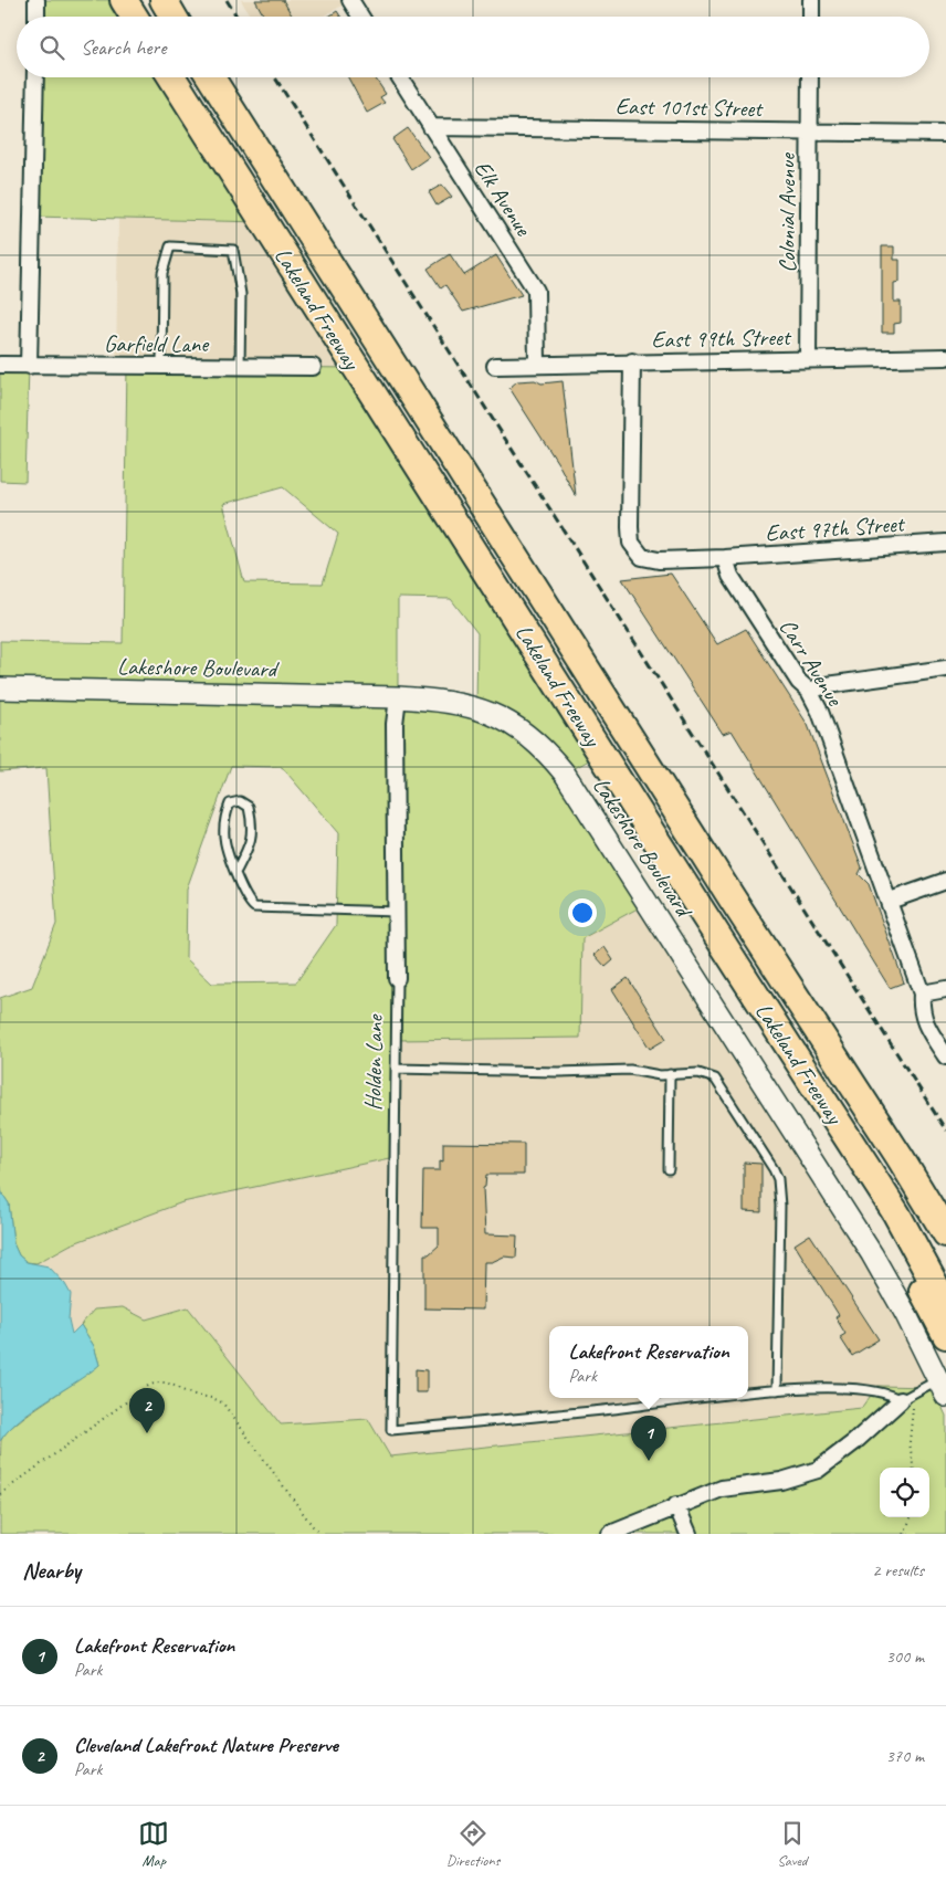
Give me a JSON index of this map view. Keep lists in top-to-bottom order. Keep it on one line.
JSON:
{"streets":{"highway":["Lakeland Freeway"],"street":["East 101st Street","Elk Avenue","Colonial Avenue","East 99th Street","Garfield Lane","East 97th Street","Carr Avenue","Lakeshore Boulevard","Holden Lane"]},"crossings":[["East 101st Street","Elk Avenue"],["East 101st Street","Colonial Avenue"],["Elk Avenue","East 99th Street"],["Colonial Avenue","East 99th Street"],["East 97th Street","Carr Avenue"],["Lakeshore Boulevard","Holden Lane"]],"page":{"search":"Search here","popup":["Lakefront Reservation","Park"],"pins":["2","1"],"heading":["Nearby","2 results"],"list":[{"mark":"1","name":"Lakefront Reservation","note":"Park","value":"300 m"},{"mark":"2","name":"Cleveland Lakefront Nature Preserve","note":"Park","value":"370 m"}],"nav":["Map","Directions","Saved"]}}
